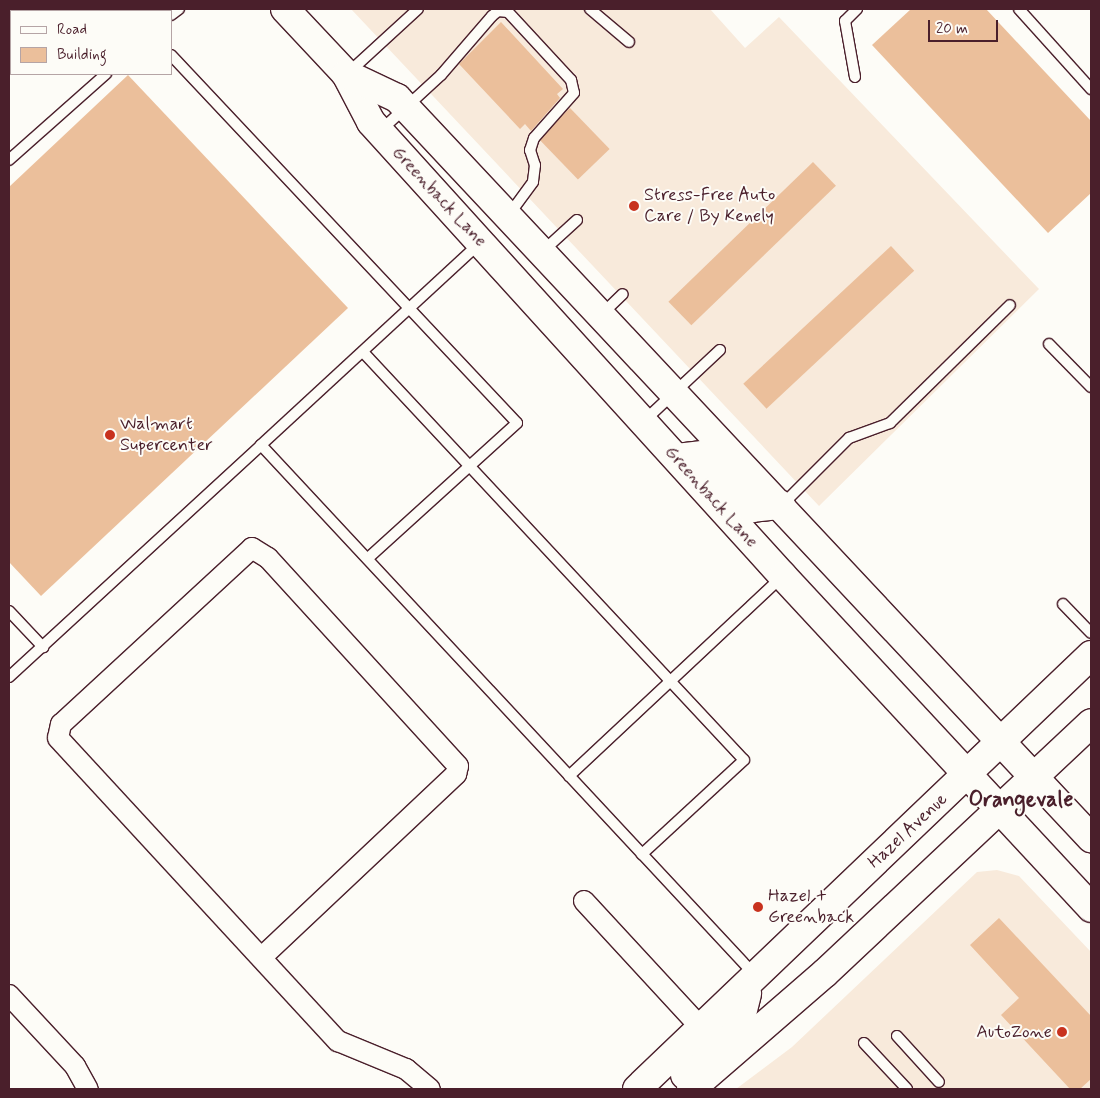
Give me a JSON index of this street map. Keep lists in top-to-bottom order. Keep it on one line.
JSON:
{"streets":{"main road":["Greenback Lane","Hazel Avenue"]},"crossings":[["Greenback Lane","Hazel Avenue"]],"districts":["Orangevale"],"places":["Stress-Free Auto Care / By Kenely","Walmart Supercenter","Hazel + Greenback","AutoZone"],"legend":["Road","Building"],"scale_bar":"20 m"}
